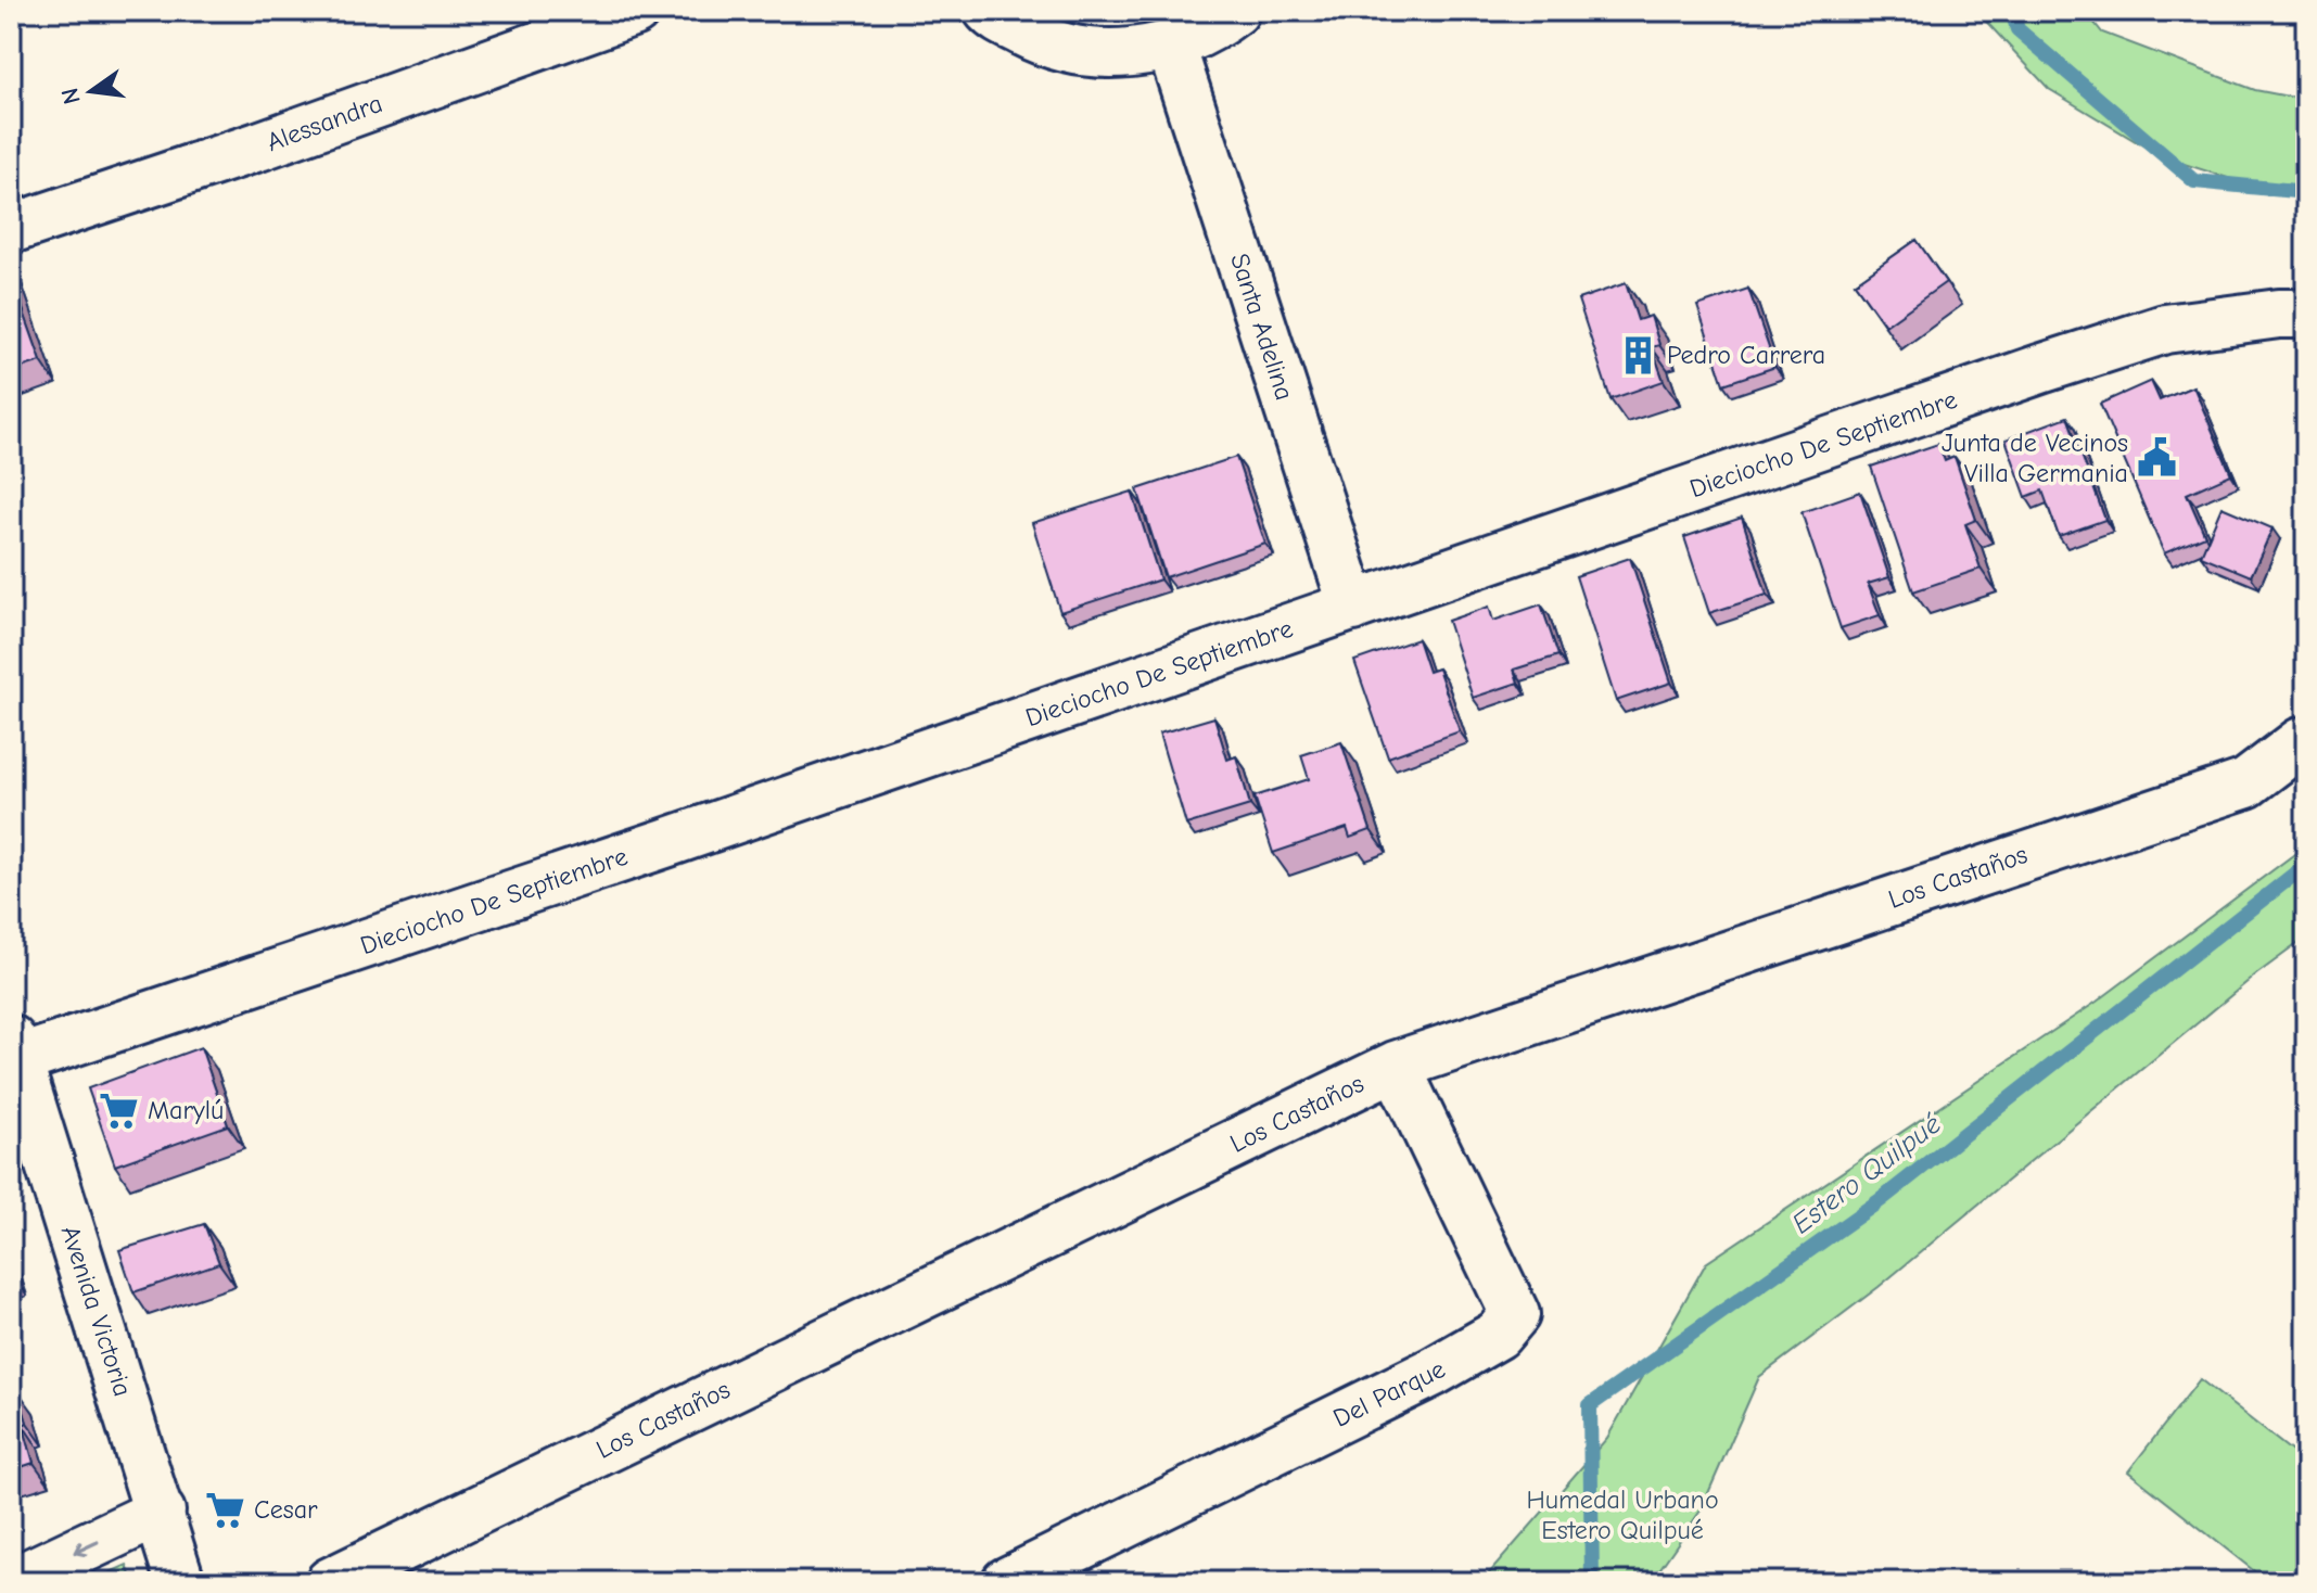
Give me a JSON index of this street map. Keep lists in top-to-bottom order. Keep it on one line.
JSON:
{"streets":{"street":["Alessandra","Santa Adelina","Dieciocho De Septiembre","Los Castaños","Avenida Victoria","Del Parque"]},"crossings":[["Santa Adelina","Dieciocho De Septiembre"],["Dieciocho De Septiembre","Avenida Victoria"],["Los Castaños","Del Parque"]],"water":["Estero Quilpué"],"parks":["Humedal Urbano Estero Quilpué"],"places":{"building":["Pedro Carrera"],"public building":["Junta de Vecinos Villa Germania"],"supermarket":["Marylú","Cesar"]},"north":"left"}
